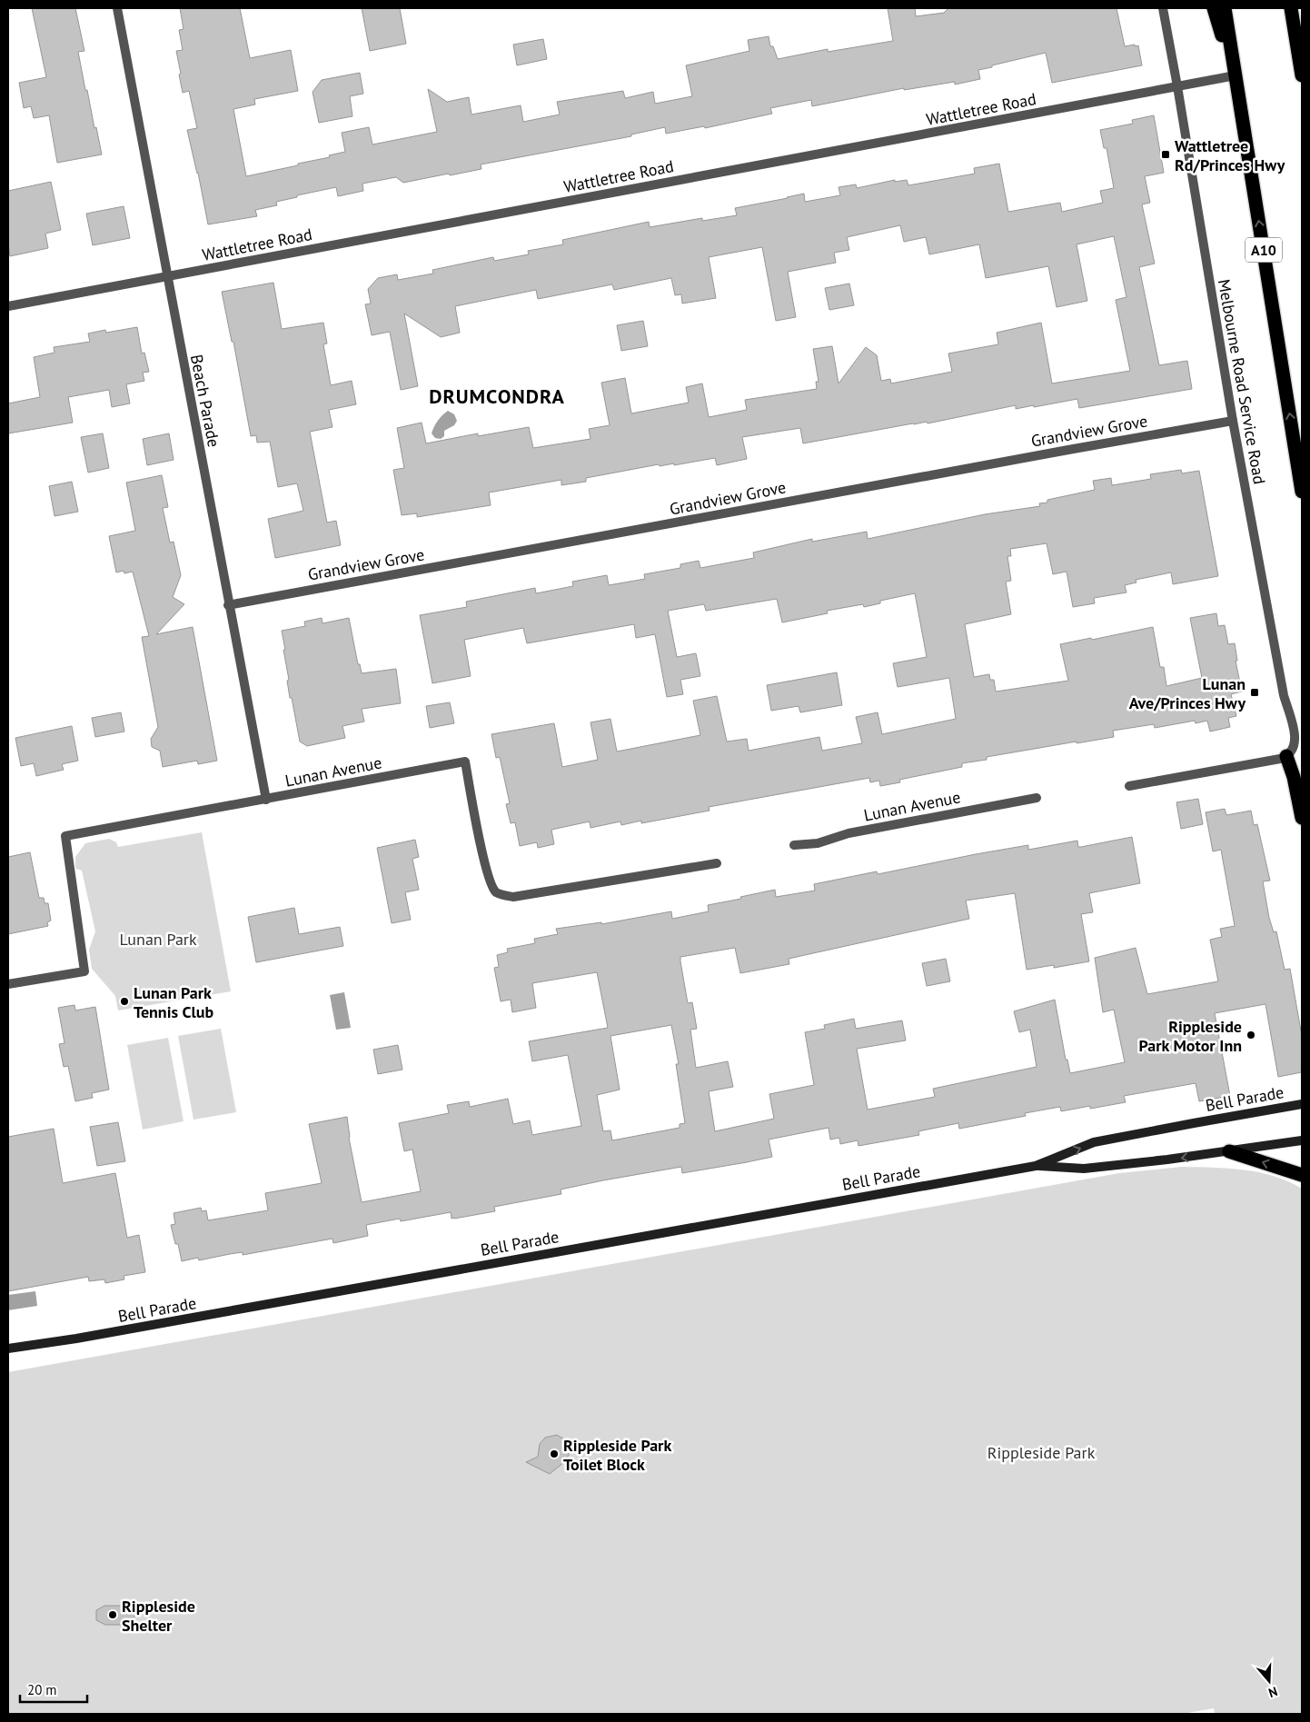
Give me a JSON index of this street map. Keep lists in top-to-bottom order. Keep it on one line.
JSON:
{"streets":{"highway":["A10"],"street":["Wattletree Road","Melbourne Road Service Road","Beach Parade","Grandview Grove","Lunan Avenue","Bell Parade"]},"crossings":[["Wattletree Road","A10"],["Wattletree Road","Melbourne Road Service Road"],["Wattletree Road","Beach Parade"],["Melbourne Road Service Road","Grandview Grove"],["Beach Parade","Grandview Grove"],["Beach Parade","Lunan Avenue"]],"districts":["DRUMCONDRA"],"parks":["Lunan Park","Rippleside Park"],"places":{"transit":["Wattletree Rd/Princes Hwy","Lunan Ave/Princes Hwy"],"other":["Lunan Park Tennis Club","Rippleside Park Motor Inn","Rippleside Park Toilet Block","Rippleside Shelter"]},"scale_bar":"20 m","north":"bottom"}
